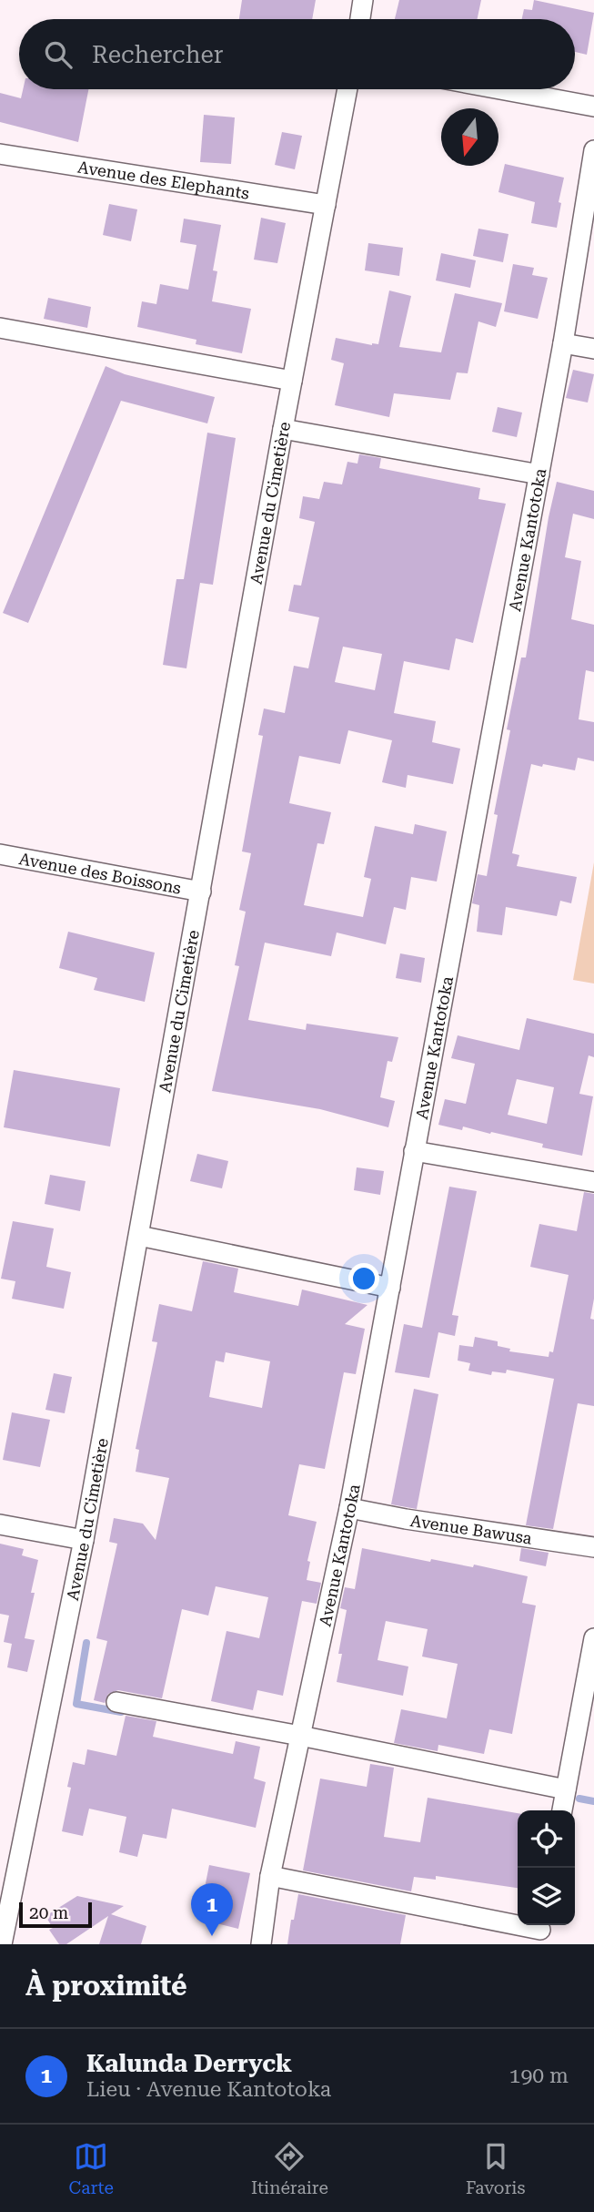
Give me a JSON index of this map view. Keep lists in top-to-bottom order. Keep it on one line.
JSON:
{"streets":{"street":["Avenue des Elephants","Avenue du Cimetière","Avenue Kantotoka","Avenue des Boissons","Avenue Bawusa"]},"crossings":[["Avenue des Elephants","Avenue du Cimetière"],["Avenue du Cimetière","Avenue des Boissons"],["Avenue Kantotoka","Avenue Bawusa"]],"scale_bar":"20 m","north":"bottom","page":{"search":"Rechercher","pins":"1","scale":"20 m","heading":"À proximité","list":[{"mark":"1","name":"Kalunda Derryck","note":"Lieu · Avenue Kantotoka","value":"190 m"}],"nav":["Carte","Itinéraire","Favoris"]}}
